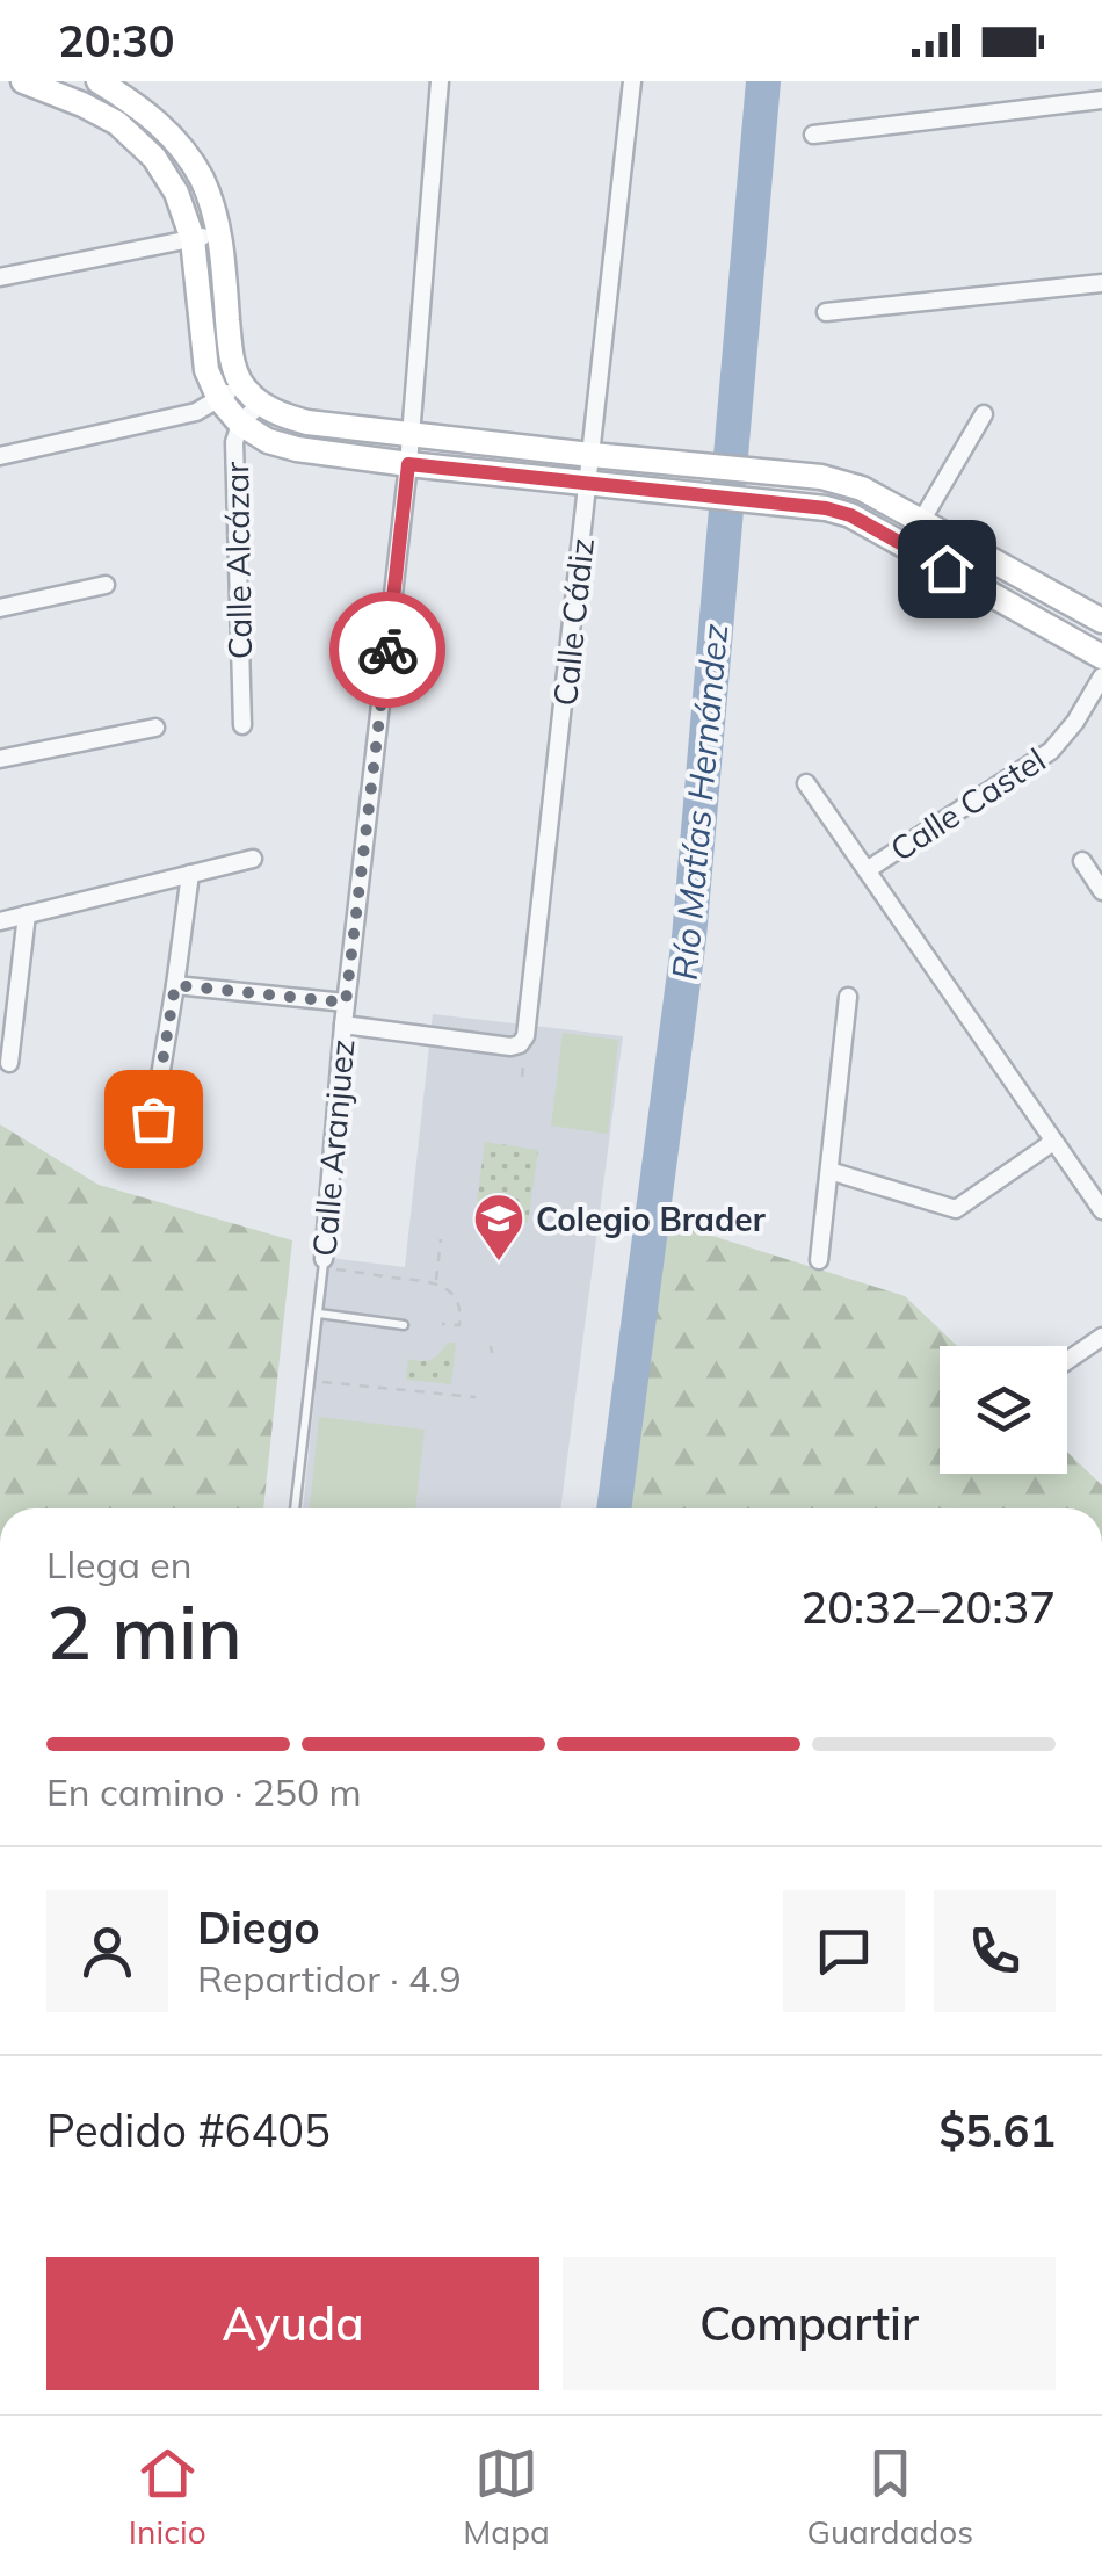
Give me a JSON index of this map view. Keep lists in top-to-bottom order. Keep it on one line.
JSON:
{"streets":{"street":["Calle Alcázar","Calle Cádiz","Calle Castel","Calle Aranjuez"]},"crossings":[["Calle Cádiz","Calle Aranjuez"]],"water":["Río Matías Hernández"],"places":{"school or university":["Colegio Brader"]},"page":{"status":"20:30","heading":["2 min","Llega en","20:32–20:37"],"panel":["Diego","Repartidor · 4.9","Pedido #6405","$5.61"],"bar":"En camino · 250 m","buttons":["Ayuda","Compartir"],"tabs":["Inicio","Mapa","Guardados"]}}
